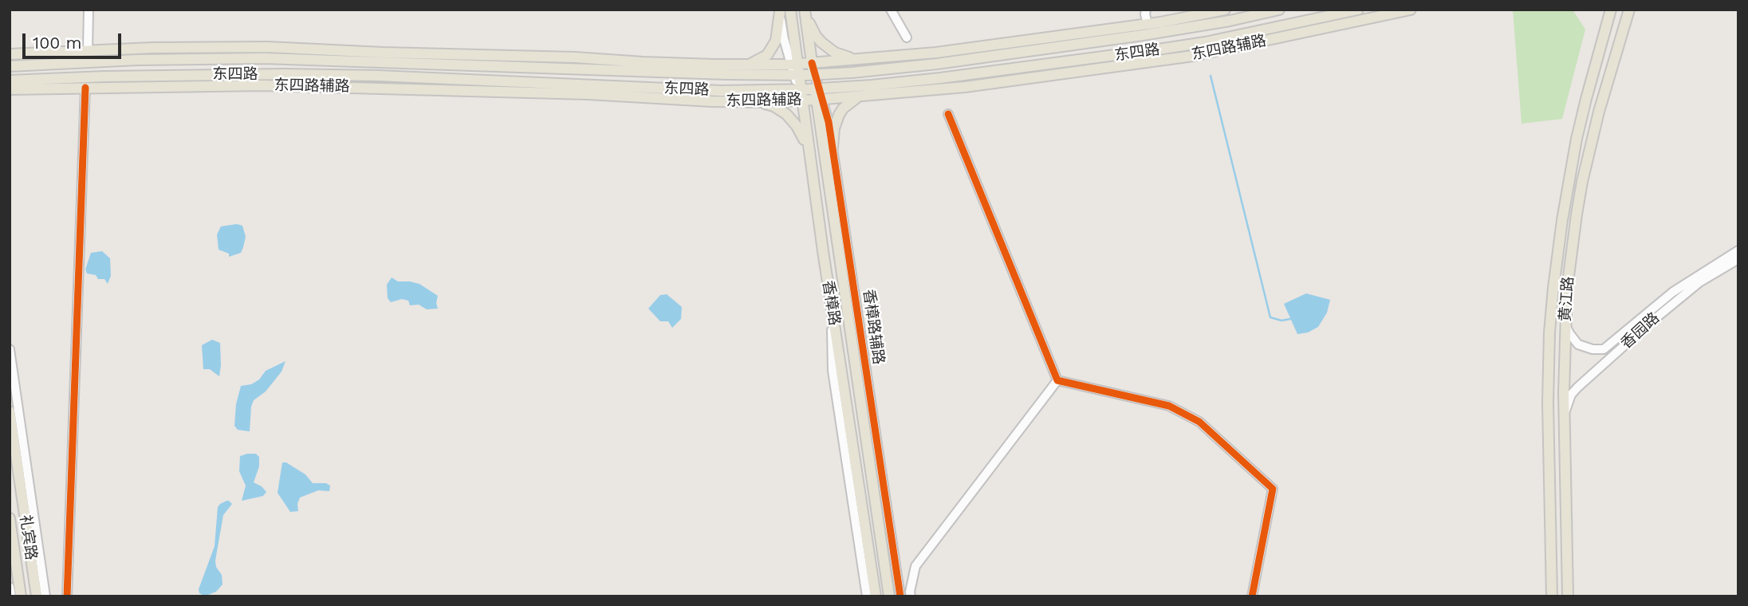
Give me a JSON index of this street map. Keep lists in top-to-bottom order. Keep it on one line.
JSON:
{"streets":{"main road":["东四路辅路","东四路","黄江路","香樟路","礼宾路"],"street":["香樟路辅路","香园路"]},"crossings":[["东四路辅路","东四路"],["东四路辅路","香樟路"],["东四路辅路","香樟路辅路"],["东四路","香樟路"],["东四路","香樟路辅路"],["黄江路","香园路"],["香樟路","香樟路辅路"]],"scale_bar":"100 m"}
